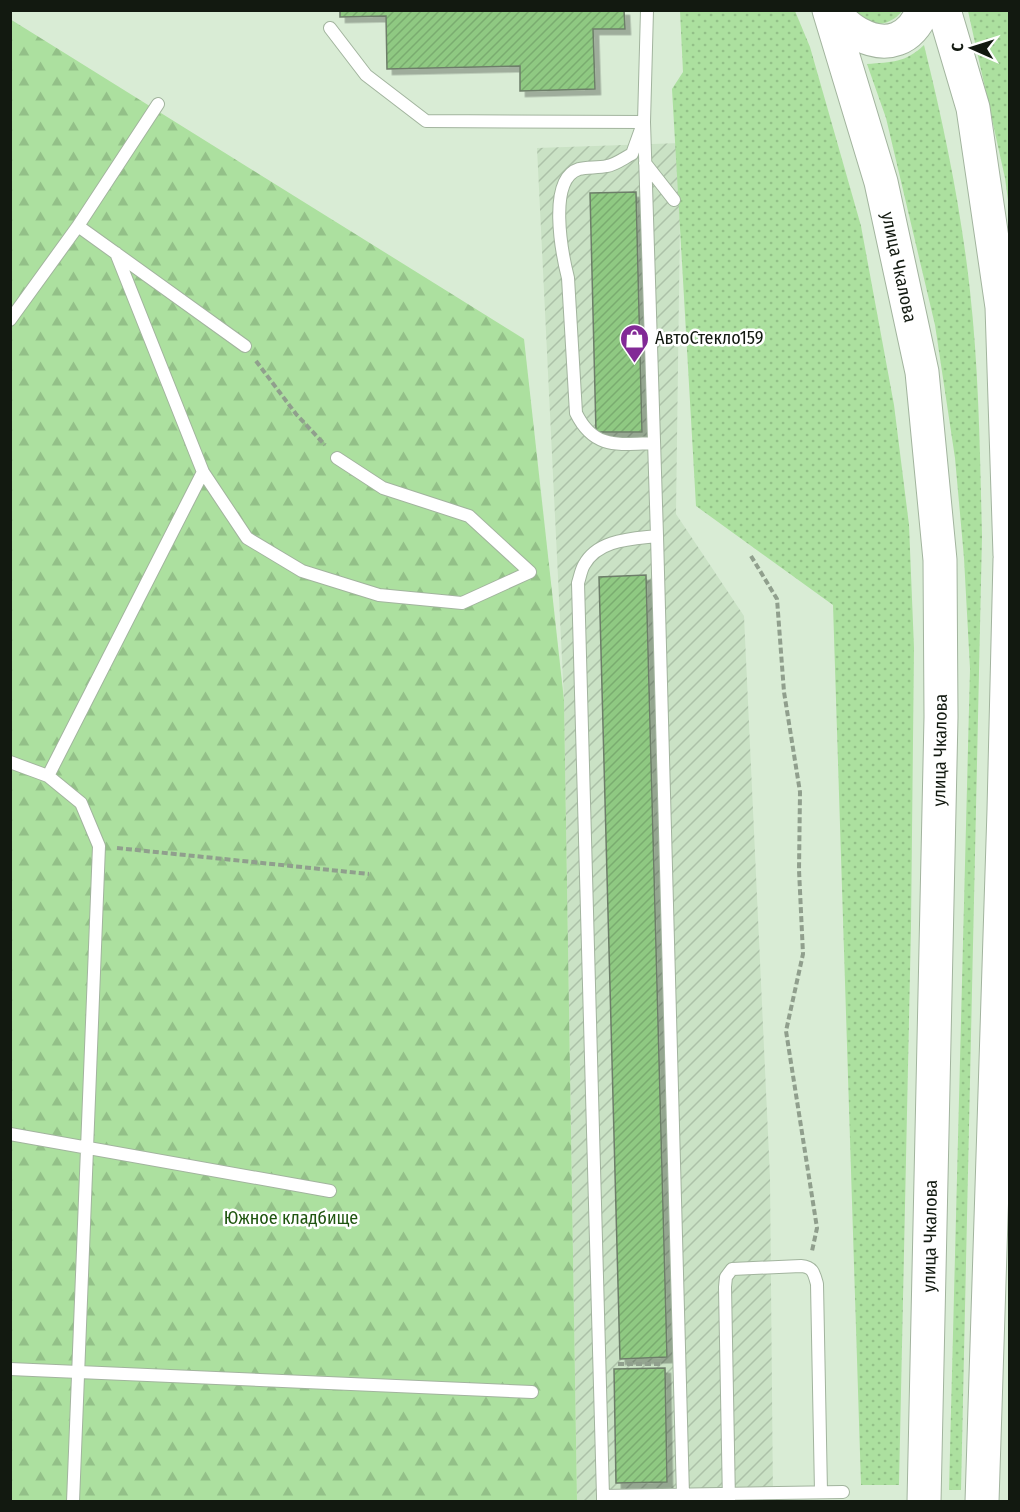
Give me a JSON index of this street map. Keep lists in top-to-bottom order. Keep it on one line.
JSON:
{"streets":{"main road":["улица Чкалова"]},"parks":["Южное кладбище"],"places":{"shop":["АвтоСтекло159"]},"north":"left"}
